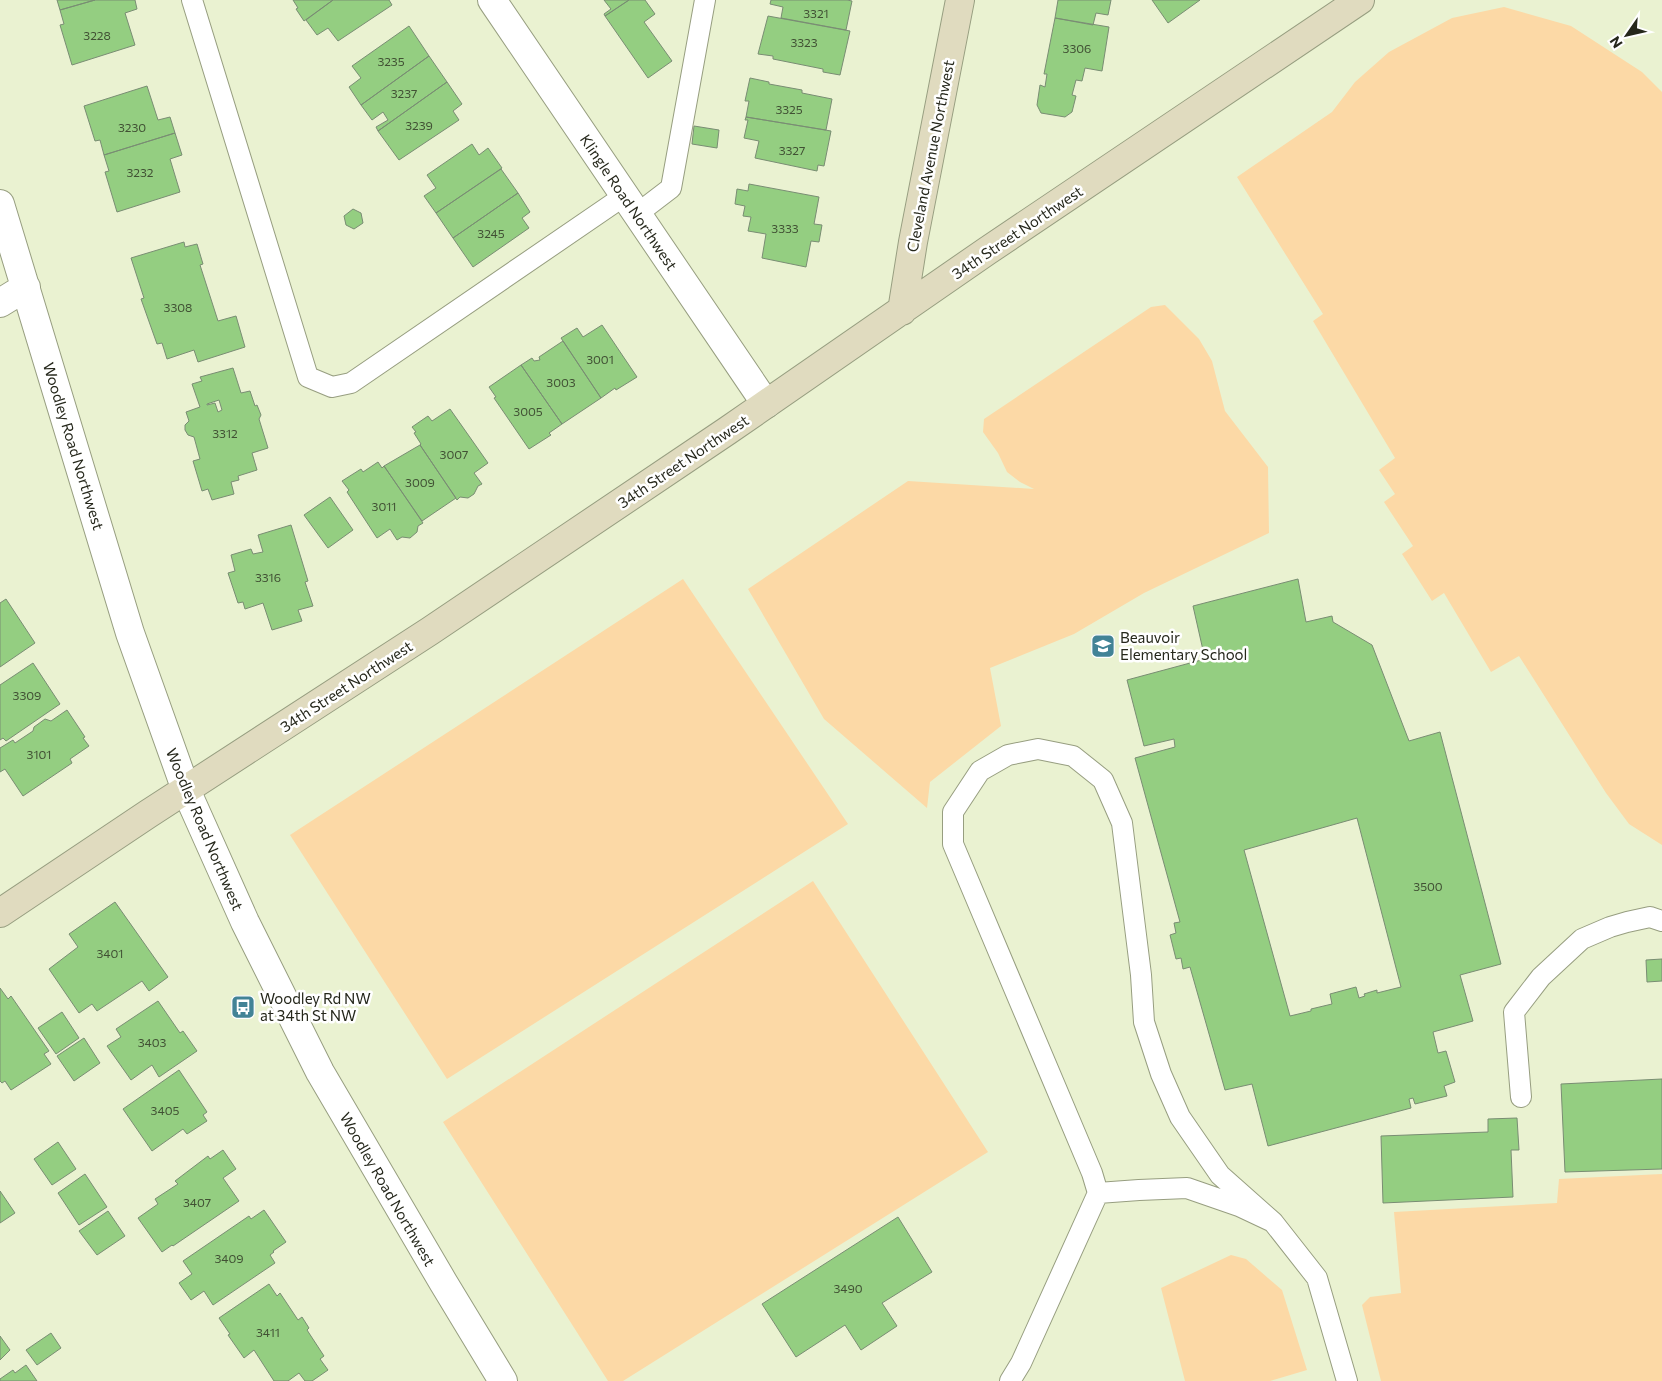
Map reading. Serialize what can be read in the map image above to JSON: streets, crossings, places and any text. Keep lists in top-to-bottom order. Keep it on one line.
{"streets":{"main road":["Cleveland Avenue Northwest","34th Street Northwest"],"street":["Klingle Road Northwest","Woodley Road Northwest"]},"crossings":[["Cleveland Avenue Northwest","34th Street Northwest"],["Klingle Road Northwest","34th Street Northwest"],["34th Street Northwest","Woodley Road Northwest"]],"places":{"school or university":["Beauvoir Elementary School"],"bus stop":["Woodley Rd NW at 34th St NW"]},"house_numbers":["3321","3228","3323","3306","3235","3237","3325","3239","3230","3327","3232","3333","3245","3308","3001","3003","3005","3312","3007","3009","3011","3316","3309","3101","3500","3401","3403","3405","3407","3409","3490","3411"],"north":"bottom left"}
